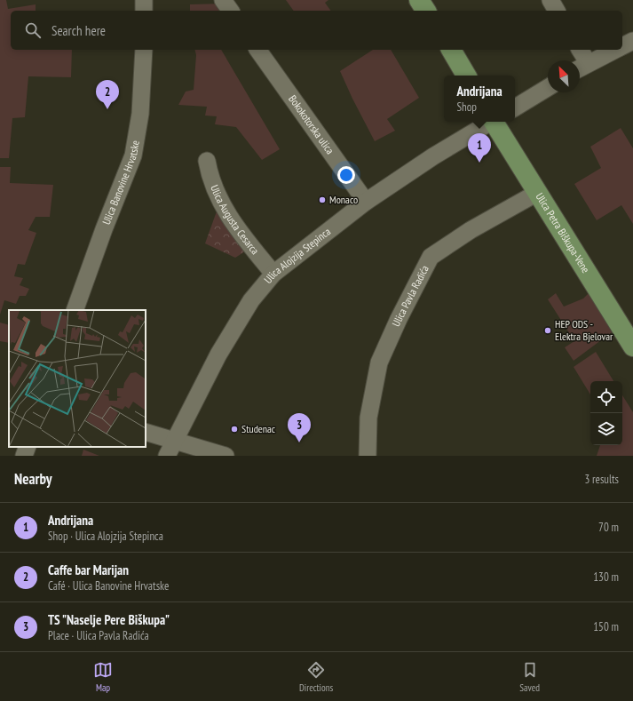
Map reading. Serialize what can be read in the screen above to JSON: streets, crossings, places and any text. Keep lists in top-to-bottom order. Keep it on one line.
{"streets":{"main road":["Ulica Petra Biškupa-Vene"],"street":["Bokokotorska ulica","Ulica Banovine Hrvatske","Ulica Augusta Cesarca","Ulica Alojzija Stepinca","Ulica Pavla Radića"]},"crossings":[["Bokokotorska ulica","Ulica Alojzija Stepinca"],["Ulica Augusta Cesarca","Ulica Alojzija Stepinca"],["Ulica Petra Biškupa-Vene","Ulica Pavla Radića"]],"places":["Monaco","HEP ODS - Elektra Bjelovar","Studenac"],"north":"top left","page":{"search":"Search here","popup":["Andrijana","Shop"],"pins":["2","1","3"],"heading":["Nearby","3 results"],"list":[{"mark":"1","name":"Andrijana","note":"Shop · Ulica Alojzija Stepinca","value":"70 m"},{"mark":"2","name":"Caffe bar Marijan","note":"Café · Ulica Banovine Hrvatske","value":"130 m"},{"mark":"3","name":"TS \"Naselje Pere Biškupa\"","note":"Place · Ulica Pavla Radića","value":"150 m"}],"nav":["Map","Directions","Saved"]}}
